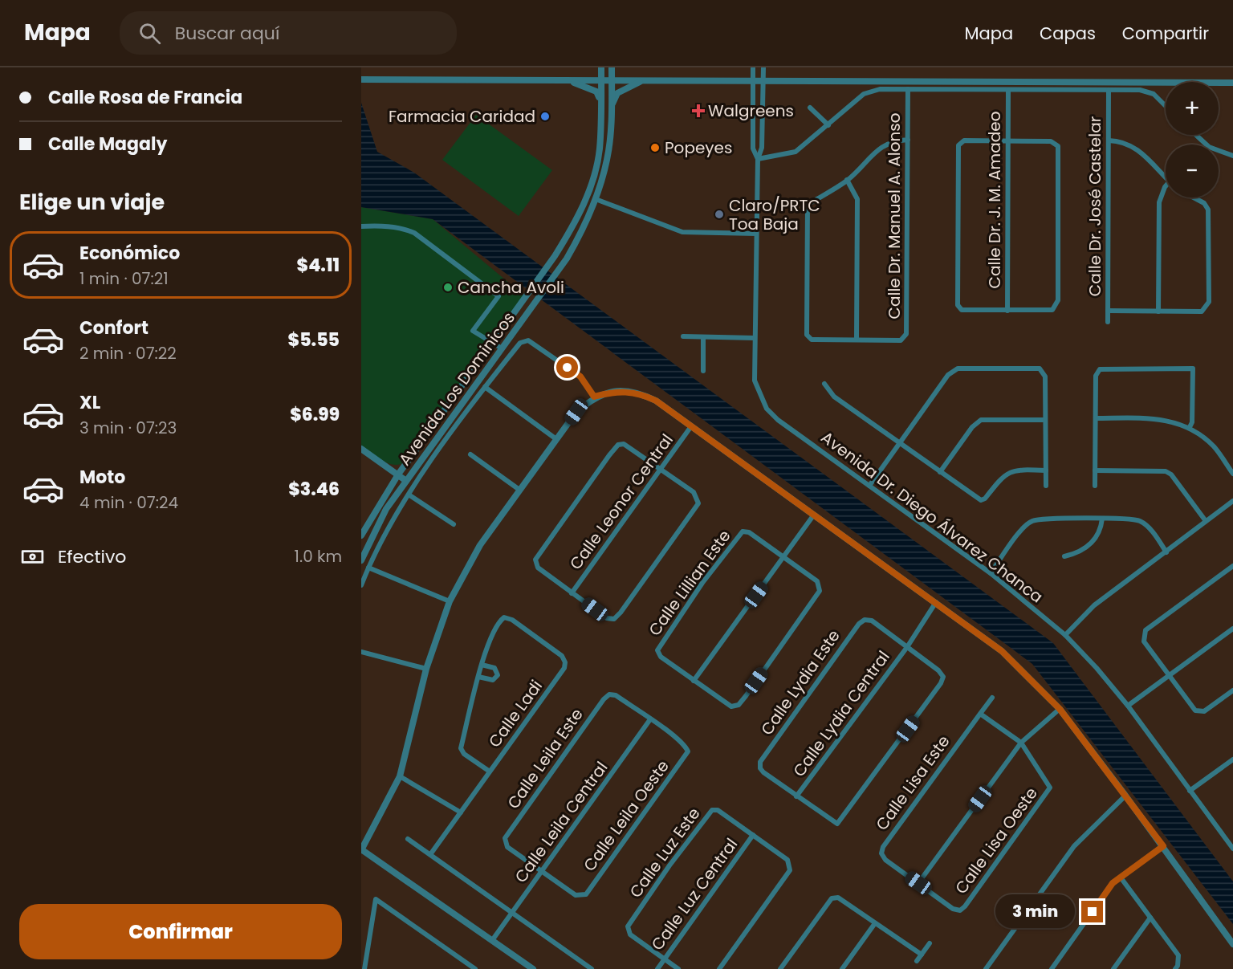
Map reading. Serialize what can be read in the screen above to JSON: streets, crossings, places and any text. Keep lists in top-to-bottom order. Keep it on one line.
{"streets":{"street":["Calle Dr. J. M. Amadeo","Calle Dr. José Castelar","Calle Dr. Manuel A. Alonso","Avenida Los Dominicos","Calle Leonor Central","Avenida Dr. Diego Álvarez Chanca","Calle Lillian Este","Calle Lydia Este","Calle Ladi","Calle Lydia Central","Calle Leila Este","Calle Lisa Este","Calle Leila Oeste","Calle Leila Central","Calle Lisa Oeste","Calle Luz Este","Calle Luz Central"]},"crossings":[["Calle Lydia Este","Calle Lydia Central"],["Calle Leila Este","Calle Leila Oeste"],["Calle Leila Este","Calle Leila Central"],["Calle Lisa Este","Calle Lisa Oeste"],["Calle Leila Oeste","Calle Leila Central"],["Calle Luz Este","Calle Luz Central"]],"places":{"health":["Walgreens"],"other":["Farmacia Caridad","Popeyes","Claro/PRTC Toa Baja","Cancha Avoli"]},"page":{"header":"Mapa","search":"Buscar aquí","nav":["Mapa","Capas","Compartir"],"banner":["Calle Rosa de Francia","Calle Magaly"],"map_buttons":["+","−"],"heading":"Elige un viaje","list":[{"name":"Económico","note":"1 min · 07:21","value":"$4.11"},{"name":"Confort","note":"2 min · 07:22","value":"$5.55"},{"name":"XL","note":"3 min · 07:23","value":"$6.99"},{"name":"Moto","note":"4 min · 07:24","value":"$3.46"}],"pay":["Efectivo","1.0 km"],"buttons":"Confirmar","bubble":"3 min"}}
